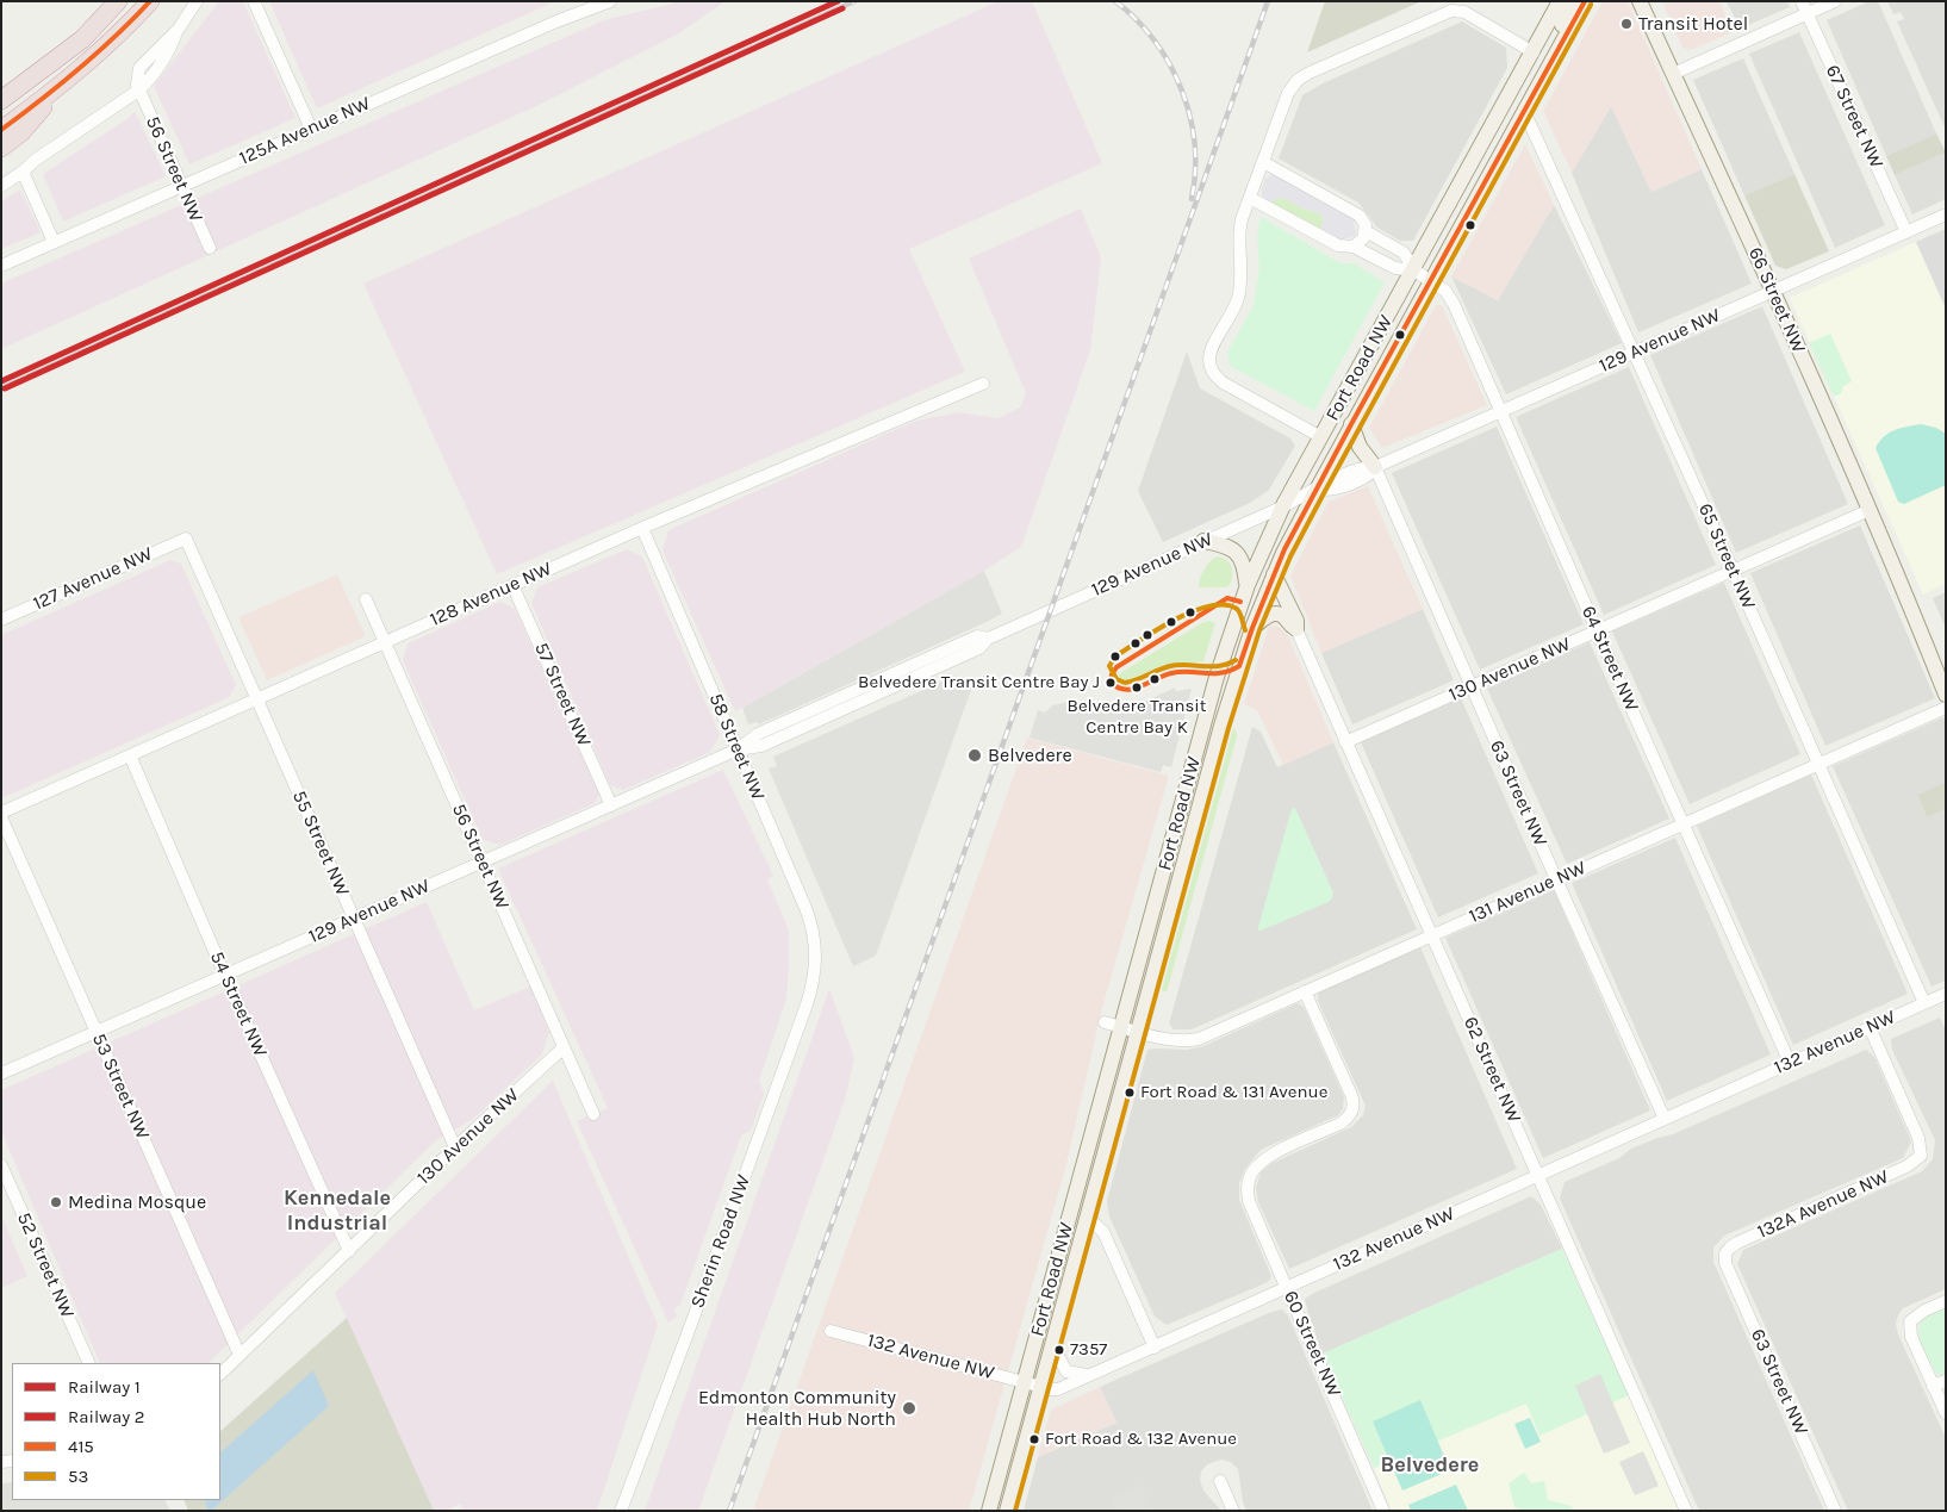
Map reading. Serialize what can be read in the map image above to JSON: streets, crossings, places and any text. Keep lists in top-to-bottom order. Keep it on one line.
{"streets":{"main road":["66 Street NW","Fort Road NW"],"street":["67 Street NW","125A Avenue NW","56 Street NW","129 Avenue NW","65 Street NW","127 Avenue NW","128 Avenue NW","64 Street NW","130 Avenue NW","57 Street NW","58 Street NW","63 Street NW","55 Street NW","131 Avenue NW","54 Street NW","132 Avenue NW","62 Street NW","53 Street NW","132A Avenue NW","Sherin Road NW","52 Street NW","60 Street NW"]},"crossings":[["67 Street NW","129 Avenue NW"],["125A Avenue NW","56 Street NW"],["56 Street NW","129 Avenue NW"],["56 Street NW","128 Avenue NW"],["56 Street NW","130 Avenue NW"],["66 Street NW","129 Avenue NW"],["66 Street NW","130 Avenue NW"],["129 Avenue NW","Fort Road NW"],["129 Avenue NW","65 Street NW"],["129 Avenue NW","64 Street NW"],["129 Avenue NW","57 Street NW"],["129 Avenue NW","58 Street NW"],["129 Avenue NW","63 Street NW"],["129 Avenue NW","55 Street NW"],["129 Avenue NW","54 Street NW"],["129 Avenue NW","53 Street NW"],["Fort Road NW","65 Street NW"],["Fort Road NW","64 Street NW"],["Fort Road NW","131 Avenue NW"],["Fort Road NW","132 Avenue NW"],["65 Street NW","130 Avenue NW"],["65 Street NW","131 Avenue NW"],["65 Street NW","132 Avenue NW"],["127 Avenue NW","55 Street NW"],["128 Avenue NW","57 Street NW"],["128 Avenue NW","58 Street NW"],["128 Avenue NW","55 Street NW"],["128 Avenue NW","54 Street NW"],["128 Avenue NW","53 Street NW"],["64 Street NW","130 Avenue NW"],["64 Street NW","131 Avenue NW"],["64 Street NW","132 Avenue NW"],["130 Avenue NW","63 Street NW"],["130 Avenue NW","55 Street NW"],["130 Avenue NW","54 Street NW"],["130 Avenue NW","62 Street NW"],["130 Avenue NW","53 Street NW"],["58 Street NW","Sherin Road NW"],["63 Street NW","131 Avenue NW"],["63 Street NW","132 Avenue NW"],["63 Street NW","132A Avenue NW"],["131 Avenue NW","62 Street NW"],["131 Avenue NW","60 Street NW"],["132 Avenue NW","62 Street NW"],["132 Avenue NW","132A Avenue NW"],["132 Avenue NW","60 Street NW"]],"districts":["Kennedale Industrial","Belvedere"],"places":["Transit Hotel","Belvedere Transit Centre Bay J","Belvedere Transit Centre Bay K","Belvedere","Fort Road & 131 Avenue","Medina Mosque","7357","Edmonton Community Health Hub North","Fort Road & 132 Avenue"],"lines":["rail line 1","transit line 415","transit line 53","rail line 2"],"legend":["Railway 1","Railway 2","415","53"]}
